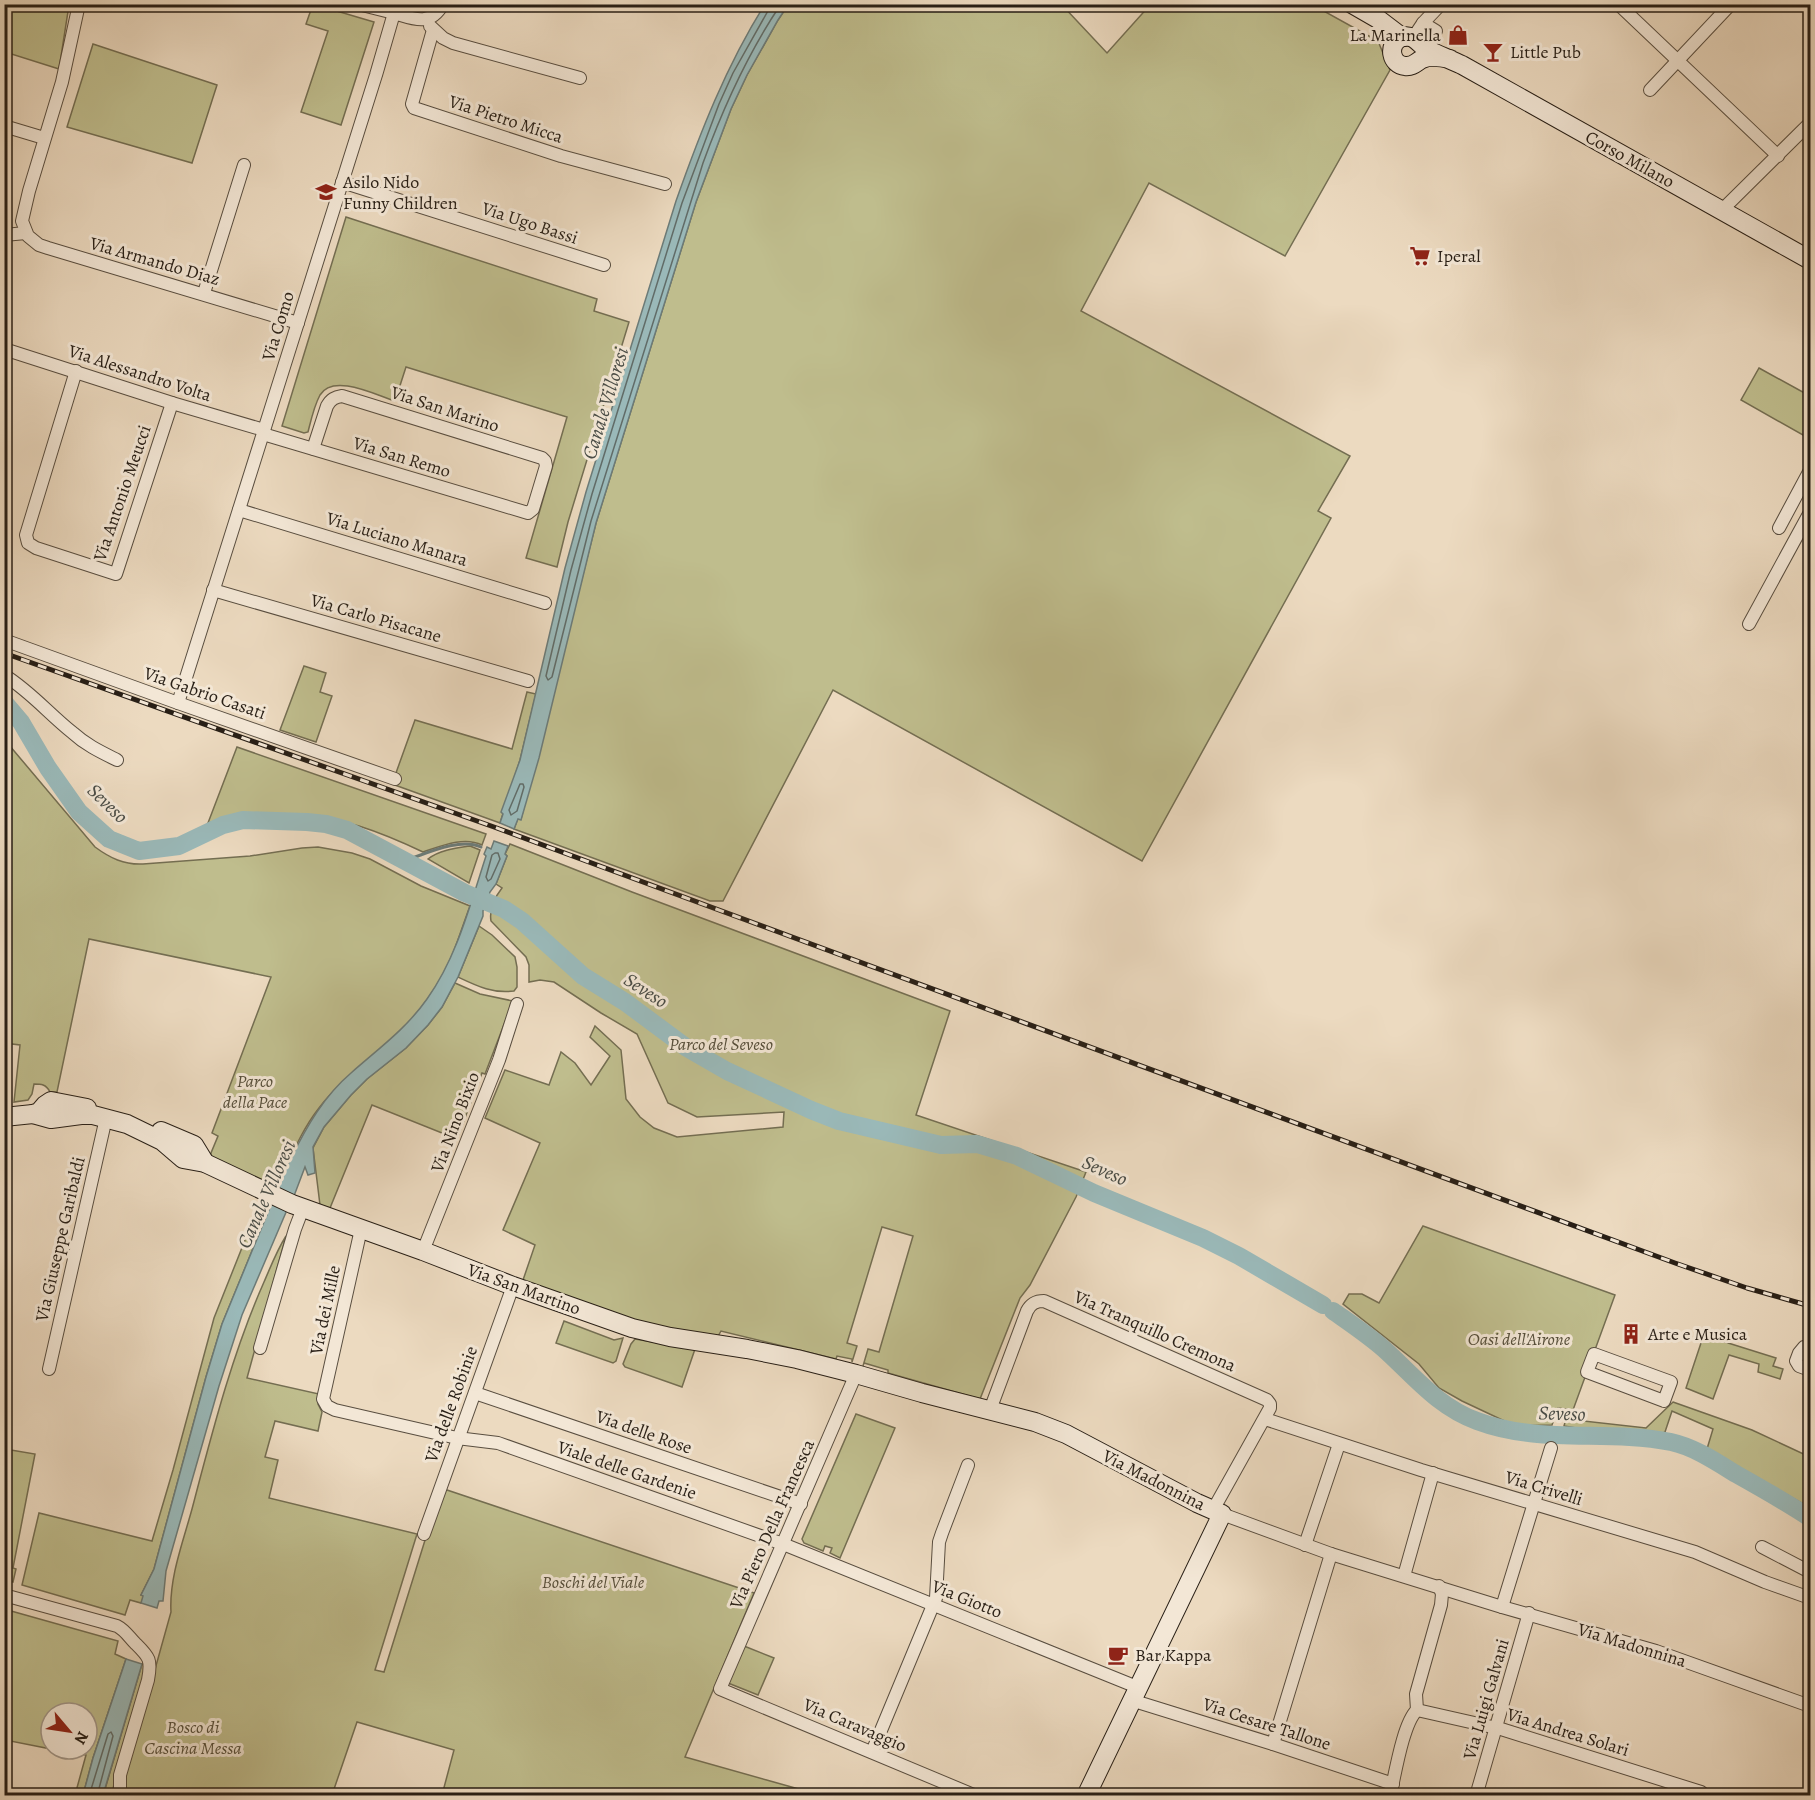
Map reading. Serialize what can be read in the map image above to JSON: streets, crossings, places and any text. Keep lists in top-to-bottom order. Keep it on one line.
{"streets":{"street":["Via Pietro Micca","Corso Milano","Via Ugo Bassi","Via Armando Diaz","Via Como","Via Alessandro Volta","Via San Marino","Via San Remo","Via Antonio Meucci","Via Luciano Manara","Via Carlo Pisacane","Via Gabrio Casati","Via Nino Bixio","Via Giuseppe Garibaldi","Via San Martino","Via dei Mille","Via Tranquillo Cremona","Via delle Robinie","Via delle Rose","Viale delle Gardenie","Via Madonnina","Via Crivelli","Via Piero Della Francesca","Via Giotto","Via Luigi Galvani","Via Cesare Tallone","Via Caravaggio","Via Andrea Solari"]},"crossings":[["Via Ugo Bassi","Via Como"],["Via Armando Diaz","Via Como"],["Via Como","Via Alessandro Volta"],["Via Como","Via San Remo"],["Via Como","Via Luciano Manara"],["Via Como","Via Carlo Pisacane"],["Via Como","Via Gabrio Casati"],["Via Alessandro Volta","Via San Remo"],["Via Alessandro Volta","Via Antonio Meucci"],["Via San Marino","Via San Remo"],["Via Nino Bixio","Via San Martino"],["Via Giuseppe Garibaldi","Via San Martino"],["Via San Martino","Via dei Mille"],["Via San Martino","Via delle Robinie"],["Via San Martino","Via Madonnina"],["Via San Martino","Via Piero Della Francesca"],["Via dei Mille","Viale delle Gardenie"],["Via Tranquillo Cremona","Via Madonnina"],["Via Tranquillo Cremona","Via Crivelli"],["Via delle Robinie","Via delle Rose"],["Via delle Robinie","Viale delle Gardenie"],["Via delle Rose","Via Piero Della Francesca"],["Viale delle Gardenie","Via Piero Della Francesca"],["Viale delle Gardenie","Via Giotto"],["Via Madonnina","Via Piero Della Francesca"],["Via Madonnina","Via Luigi Galvani"],["Via Piero Della Francesca","Via Giotto"],["Via Piero Della Francesca","Via Caravaggio"],["Via Giotto","Via Cesare Tallone"],["Via Luigi Galvani","Via Andrea Solari"]],"water":["Canale Villoresi","Seveso"],"parks":["Parco del Seveso","Parco della Pace","Oasi dell'Airone","Boschi del Viale","Bosco di Cascina Messa"],"places":{"shop":["La Marinella"],"bar":["Little Pub"],"school or university":["Asilo Nido Funny Children"],"supermarket":["Iperal"],"building":["Arte e Musica"],"cafe":["Bar Kappa"]},"north":"bottom right"}
